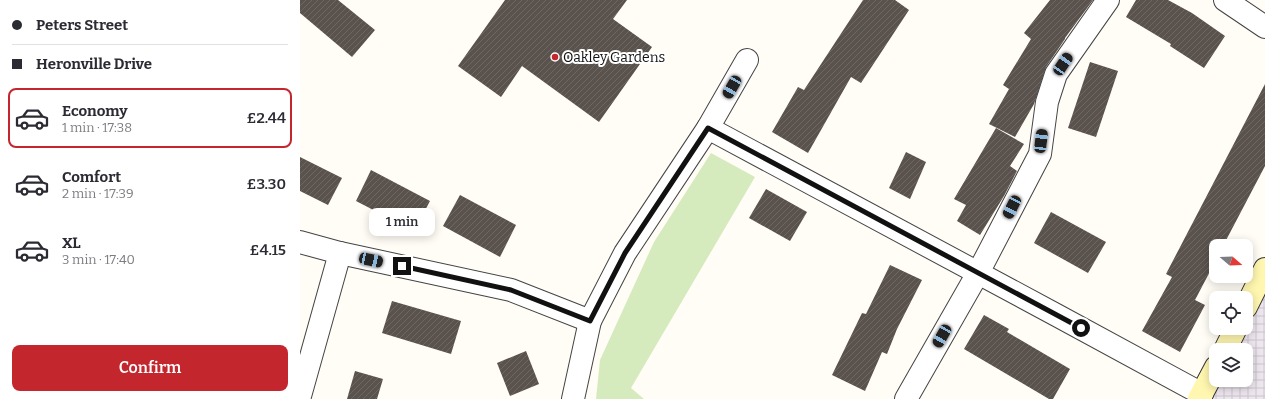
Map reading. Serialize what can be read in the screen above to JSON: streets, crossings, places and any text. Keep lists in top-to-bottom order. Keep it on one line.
{"places":["Oakley Gardens"],"north":"right","page":{"banner":["Peters Street","Heronville Drive"],"list":[{"name":"Economy","note":"1 min · 17:38","value":"£2.44"},{"name":"Comfort","note":"2 min · 17:39","value":"£3.30"},{"name":"XL","note":"3 min · 17:40","value":"£4.15"}],"bubble":"1 min","buttons":"Confirm"}}
